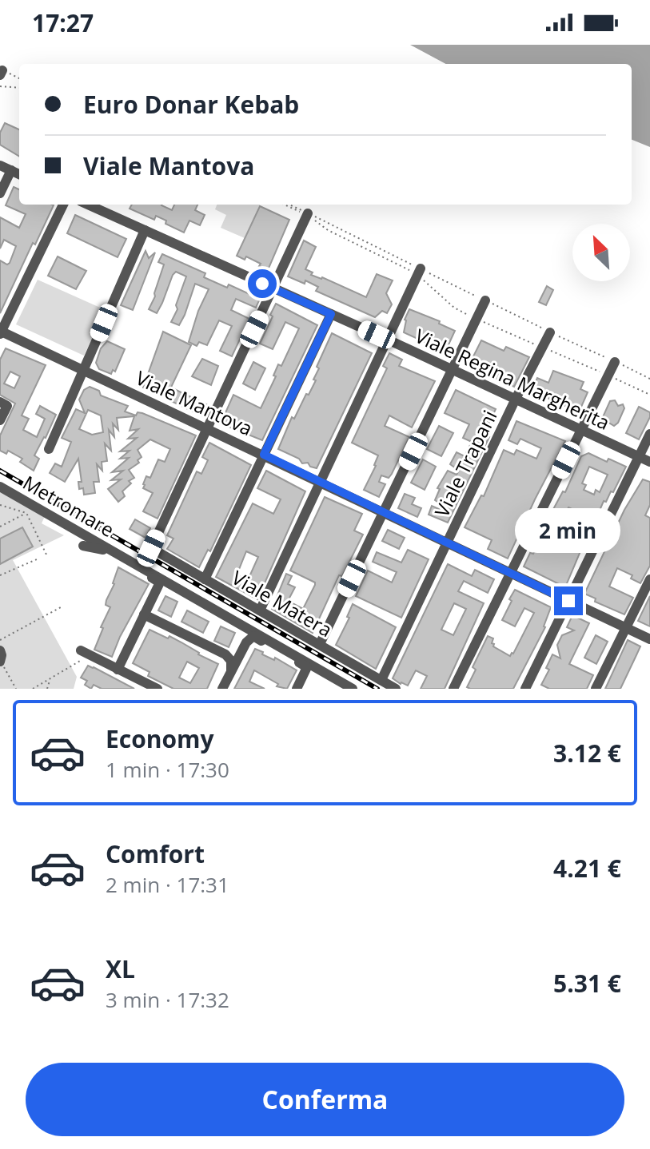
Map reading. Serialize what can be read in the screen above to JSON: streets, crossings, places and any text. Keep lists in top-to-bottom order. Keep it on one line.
{"streets":{"street":["Viale Regina Margherita","Viale Mantova","Viale Trapani","Metromare","Viale Matera"]},"crossings":[["Viale Regina Margherita","Viale Trapani"],["Viale Mantova","Viale Trapani"],["Viale Mantova","Viale Matera"],["Viale Trapani","Viale Matera"]],"north":"top left","page":{"status":"17:27","banner":["Euro Donar Kebab","Viale Mantova"],"bubble":"2 min","list":[{"name":"Economy","note":"1 min · 17:30","value":"3.12 €"},{"name":"Comfort","note":"2 min · 17:31","value":"4.21 €"},{"name":"XL","note":"3 min · 17:32","value":"5.31 €"}],"buttons":"Conferma"}}
